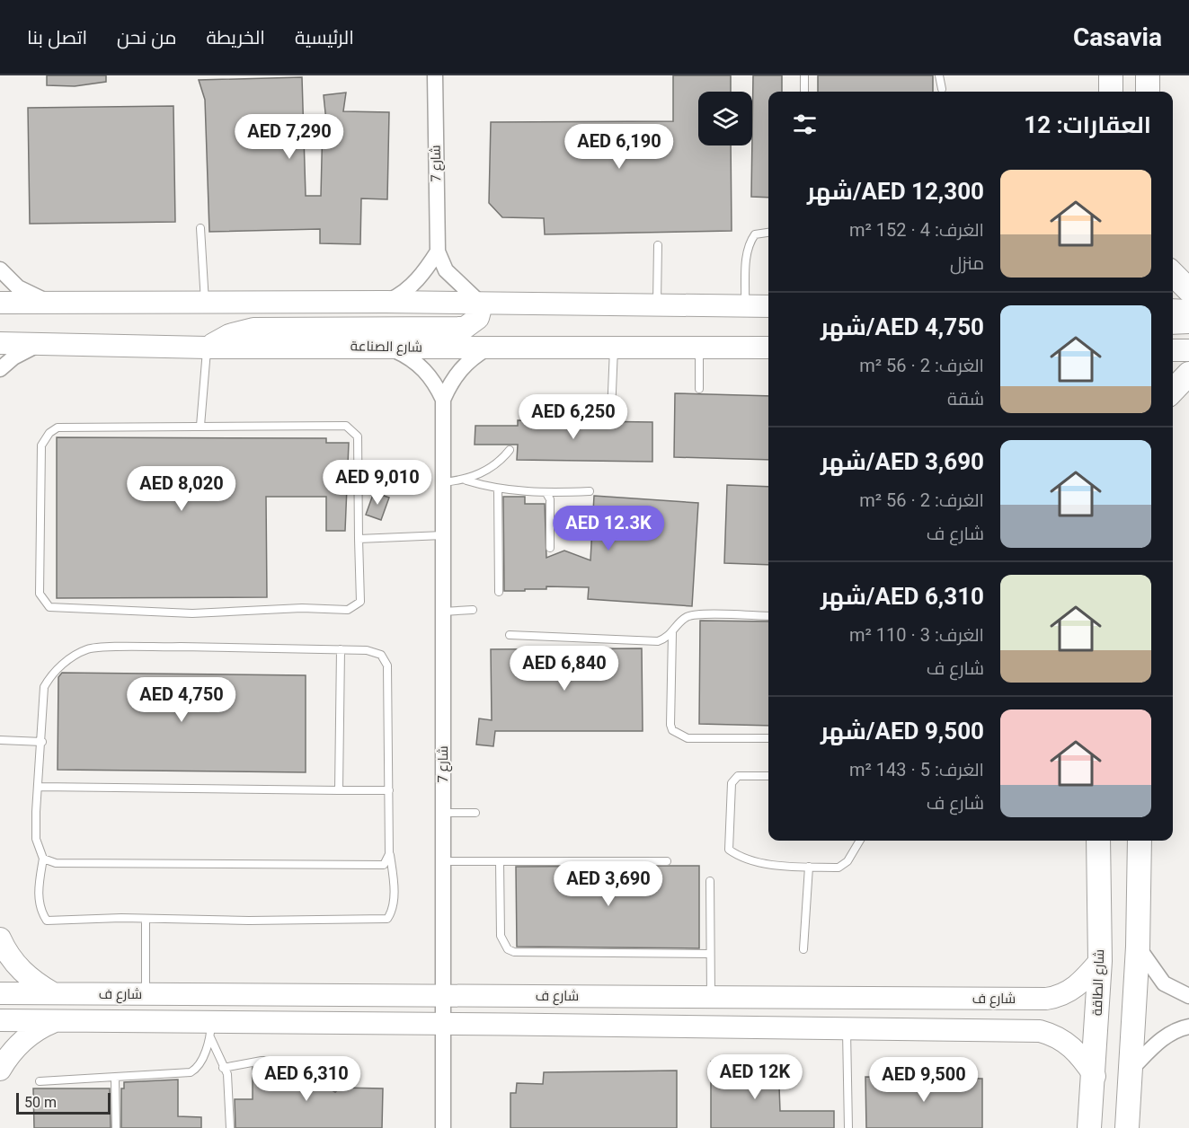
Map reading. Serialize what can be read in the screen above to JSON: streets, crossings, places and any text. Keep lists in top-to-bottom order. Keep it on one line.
{"streets":{"main road":["شارع الطاقة"],"street":["شارع 7","شارع الصناعة","شارع ف"]},"crossings":[["شارع 7","شارع الصناعة"],["شارع 7","شارع ف"],["شارع الطاقة","شارع ف"]],"scale_bar":"50 m","page":{"header":"Casavia","nav":["الرئيسية","الخريطة","من نحن","اتصل بنا"],"heading":"العقارات: 12","price":["AED 7,290","AED 6,190","AED 6,250","AED 9,010","AED 8,020","AED 12.3K","AED 6,840","AED 4,750","AED 3,690","AED 12K","AED 6,310","AED 9,500"],"list":[{"name":"AED 12,300/شهر","note":"الغرف: 4 · 152 m² · منزل"},{"name":"AED 4,750/شهر","note":"الغرف: 2 · 56 m² · شقة"},{"name":"AED 3,690/شهر","note":"الغرف: 2 · 56 m² · شارع ف"},{"name":"AED 6,310/شهر","note":"الغرف: 3 · 110 m² · شارع ف"},{"name":"AED 9,500/شهر","note":"الغرف: 5 · 143 m² · شارع ف"}],"scale":"50 m"}}
